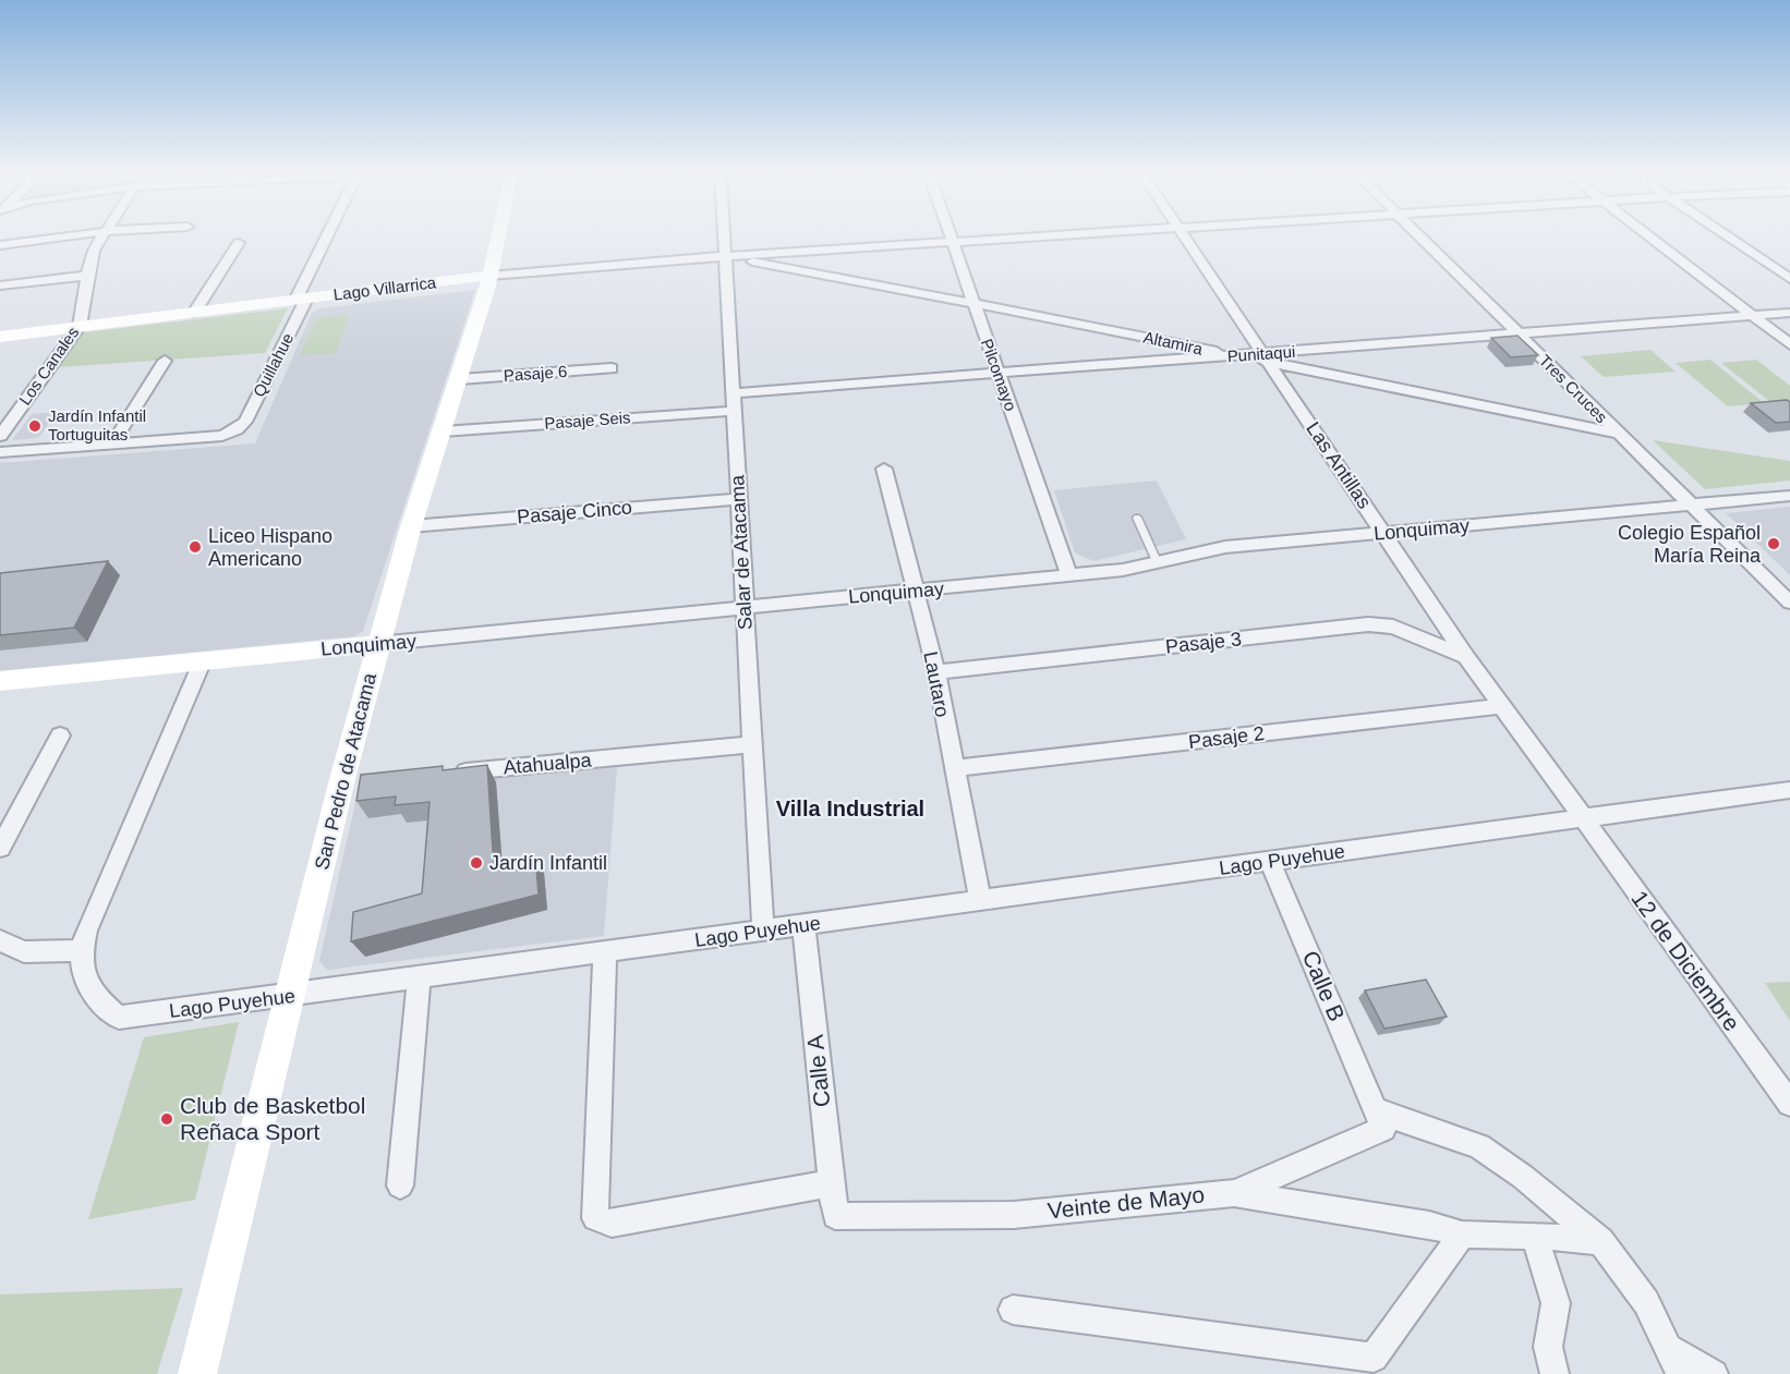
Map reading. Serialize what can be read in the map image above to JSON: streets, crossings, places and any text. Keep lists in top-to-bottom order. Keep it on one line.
{"streets":{"street":["Lago Villarrica","Altamira","Punitaqui","Quillahue","Los Canales","Pasaje 6","Pilcomayo","Tres Cruces","Pasaje Seis","Las Antillas","Pasaje Cinco","Lonquimay","Salar de Atacama","Pasaje 3","Lautaro","Pasaje 2","Atahualpa","San Pedro de Atacama","Lago Puyehue","12 de Diciembre","Calle B","Calle A","Veinte de Mayo"]},"crossings":[["Lago Villarrica","Altamira"],["Lago Villarrica","Quillahue"],["Lago Villarrica","Los Canales"],["Lago Villarrica","Pilcomayo"],["Lago Villarrica","Salar de Atacama"],["Lago Villarrica","San Pedro de Atacama"],["Altamira","Punitaqui"],["Altamira","Pilcomayo"],["Altamira","Salar de Atacama"],["Punitaqui","Pilcomayo"],["Punitaqui","Tres Cruces"],["Punitaqui","Las Antillas"],["Punitaqui","Salar de Atacama"],["Pasaje 6","San Pedro de Atacama"],["Pilcomayo","Lonquimay"],["Tres Cruces","Lonquimay"],["Pasaje Seis","Salar de Atacama"],["Pasaje Seis","San Pedro de Atacama"],["Las Antillas","Lonquimay"],["Las Antillas","Pasaje 3"],["Las Antillas","Pasaje 2"],["Las Antillas","Lago Puyehue"],["Las Antillas","12 de Diciembre"],["Pasaje Cinco","Salar de Atacama"],["Pasaje Cinco","San Pedro de Atacama"],["Lonquimay","Salar de Atacama"],["Lonquimay","Lautaro"],["Lonquimay","San Pedro de Atacama"],["Lonquimay","Lago Puyehue"],["Salar de Atacama","Atahualpa"],["Salar de Atacama","Lago Puyehue"],["Pasaje 3","Lautaro"],["Lautaro","Pasaje 2"],["Lautaro","Lago Puyehue"],["San Pedro de Atacama","Lago Puyehue"],["Lago Puyehue","12 de Diciembre"],["Lago Puyehue","Calle B"],["Lago Puyehue","Calle A"],["Calle B","Veinte de Mayo"],["Calle A","Veinte de Mayo"]],"districts":["Villa Industrial"],"places":["Jardín Infantil Tortuguitas","Colegio Español María Reina","Liceo Hispano Americano","Jardín Infantil","Club de Basketbol Reñaca Sport"]}
